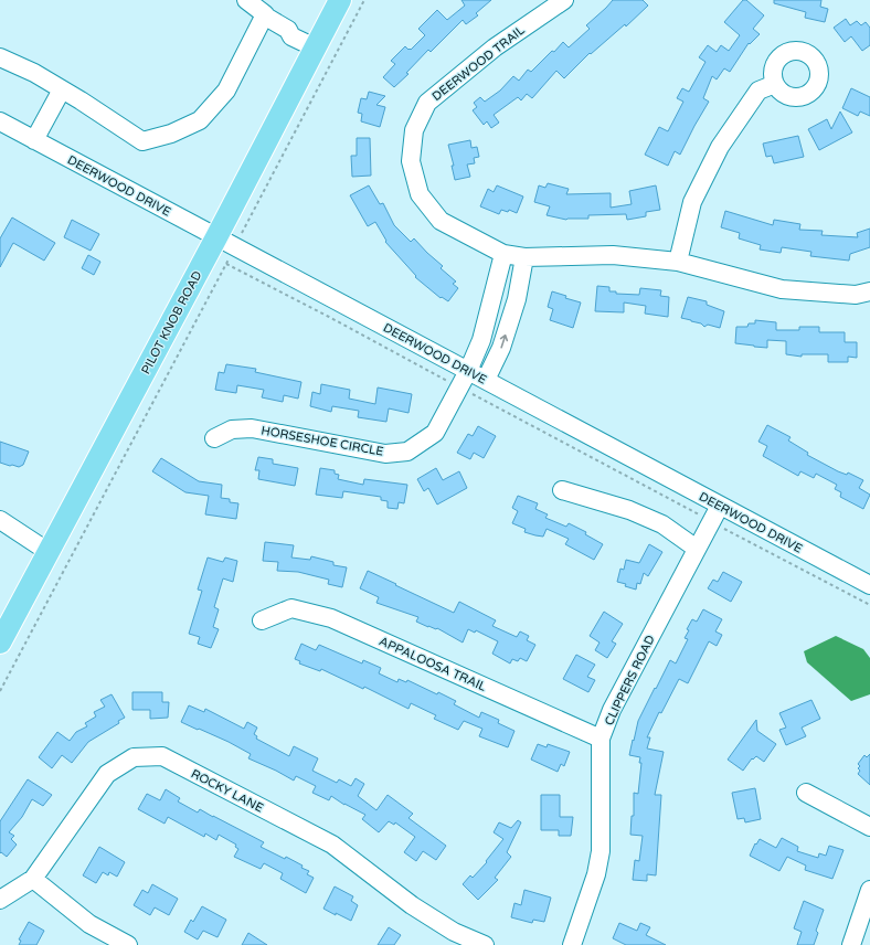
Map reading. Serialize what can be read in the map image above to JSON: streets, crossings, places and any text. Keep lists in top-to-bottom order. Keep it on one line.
{"streets":{"main road":["PILOT KNOB ROAD"],"street":["DEERWOOD TRAIL","DEERWOOD DRIVE","HORSESHOE CIRCLE","APPALOOSA TRAIL","CLIPPERS ROAD","ROCKY LANE"]},"crossings":[["DEERWOOD DRIVE","PILOT KNOB ROAD"],["DEERWOOD DRIVE","HORSESHOE CIRCLE"],["DEERWOOD DRIVE","CLIPPERS ROAD"],["APPALOOSA TRAIL","CLIPPERS ROAD"]]}
